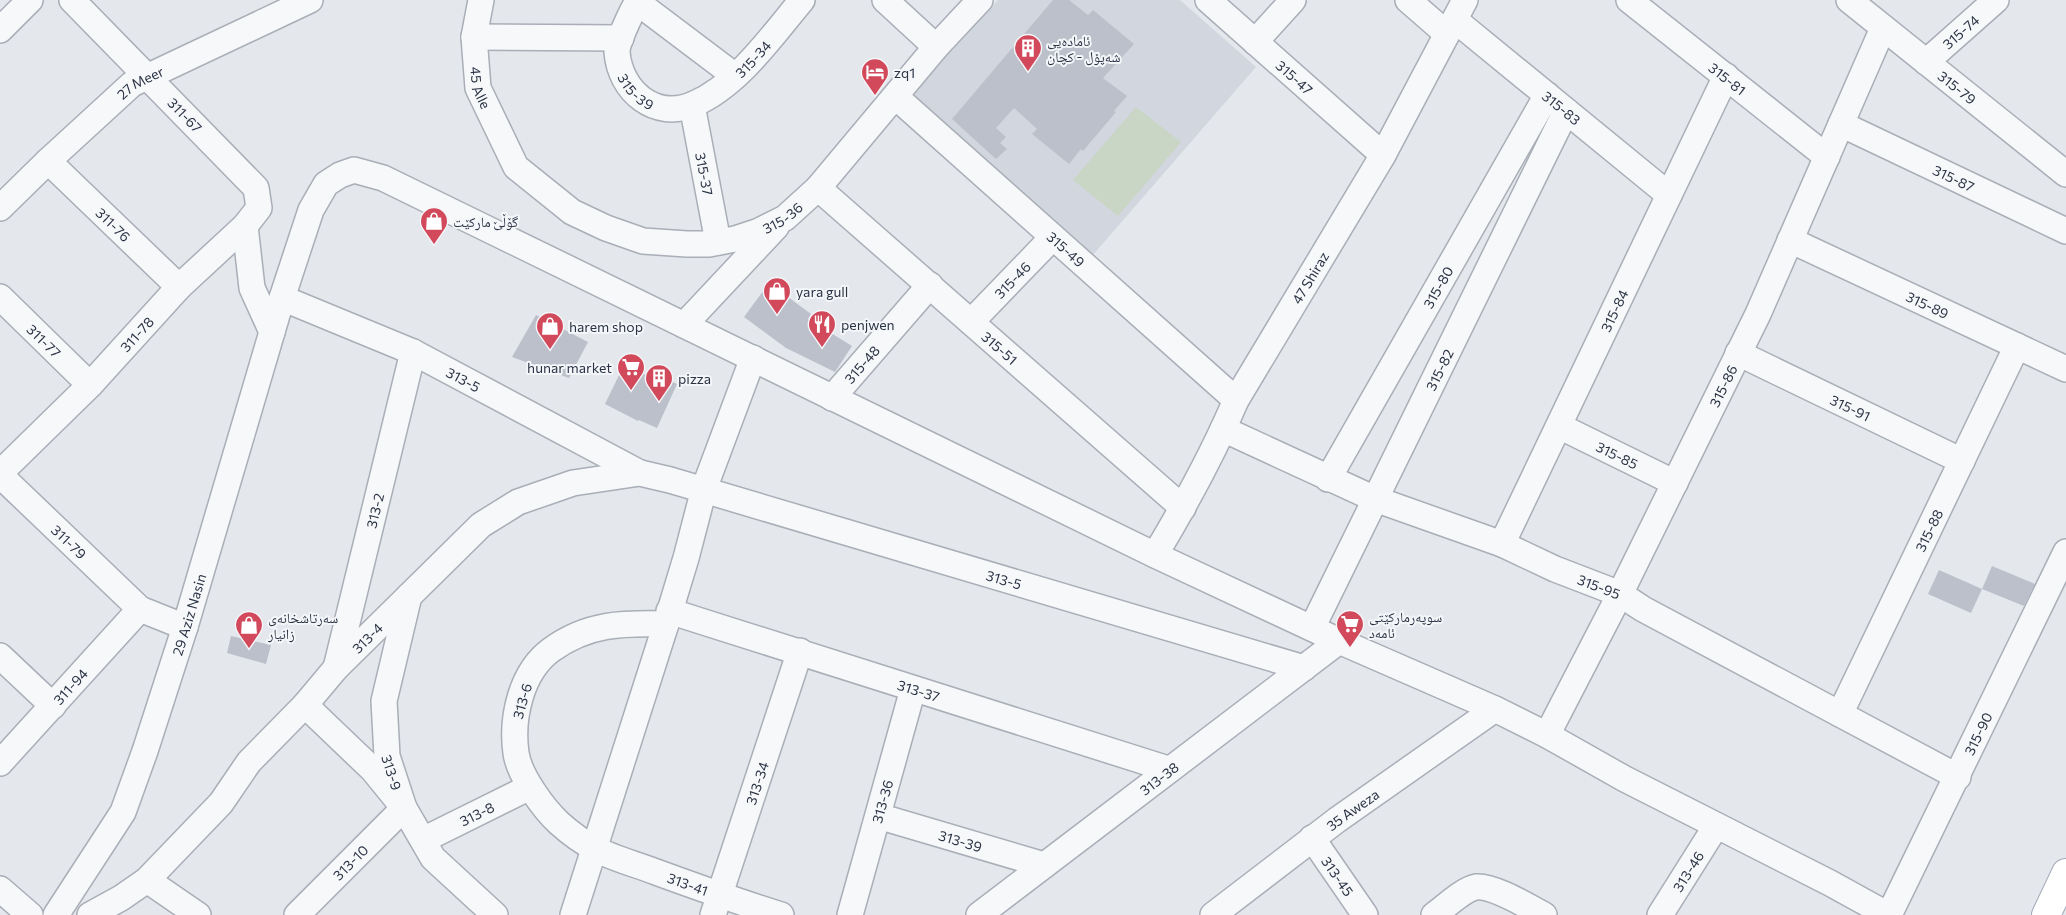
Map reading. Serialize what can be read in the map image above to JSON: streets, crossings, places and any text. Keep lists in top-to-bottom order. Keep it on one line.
{"streets":{"street":["315-74","315-34","315-47","315-81","27 Meer","45 Alle","315-79","315-39","315-83","311-67","315-37","315-87","315-36","311-76","315-49","47 Shiraz","315-46","315-80","315-89","315-84","311-78","311-77","315-51","315-48","315-82","313-5","315-86","315-91","315-85","313-2","315-88","311-79","315-95","29 Aziz Nasin","313-4","311-94","313-37","313-6","315-90","313-9","313-38","313-34","313-36","35 Aweza","313-8","313-39","313-10","313-46","313-45","313-41"]},"crossings":[["315-74","315-79"],["315-34","315-39"],["315-34","315-37"],["315-47","47 Shiraz"],["315-81","315-84"],["315-81","315-86"],["27 Meer","311-67"],["27 Meer","311-76"],["45 Alle","315-36"],["315-79","315-86"],["315-39","315-37"],["315-83","47 Shiraz"],["315-83","315-80"],["315-83","315-84"],["315-83","315-82"],["311-67","311-78"],["315-37","315-36"],["315-87","315-86"],["315-36","315-49"],["315-36","315-51"],["311-76","311-78"],["315-49","47 Shiraz"],["315-49","315-46"],["47 Shiraz","315-51"],["47 Shiraz","315-95"],["47 Shiraz","29 Aziz Nasin"],["315-46","315-51"],["315-80","315-95"],["315-89","315-86"],["315-89","315-88"],["315-84","315-85"],["315-84","315-95"],["311-78","311-77"],["311-78","311-79"],["315-51","315-48"],["315-48","29 Aziz Nasin"],["315-82","315-95"],["315-82","29 Aziz Nasin"],["313-5","313-2"],["313-5","29 Aziz Nasin"],["313-5","313-4"],["313-5","313-38"],["315-86","315-91"],["315-86","315-85"],["315-86","315-95"],["315-86","29 Aziz Nasin"],["315-91","315-88"],["313-2","313-4"],["315-88","315-95"],["311-79","311-94"],["315-95","315-90"],["29 Aziz Nasin","315-90"],["29 Aziz Nasin","313-38"],["29 Aziz Nasin","35 Aweza"],["29 Aziz Nasin","313-46"],["313-4","313-9"],["313-37","313-6"],["313-37","313-38"],["313-37","313-34"],["313-37","313-36"],["313-6","313-8"],["313-6","313-41"],["313-9","313-8"],["313-9","313-10"],["313-38","313-39"],["313-34","313-41"],["313-36","313-39"],["35 Aweza","313-45"]],"places":{"building":["ئامادەیی شەپۆل - کچان","pizza"],"hotel":["zq1"],"shop":["گۆڵێ مارکێت","yara gull","harem shop","سەرتاشخانەی زانیار"],"restaurant":["penjwen"],"supermarket":["hunar market","سوپەرمارکێتی ئامەد"]}}
